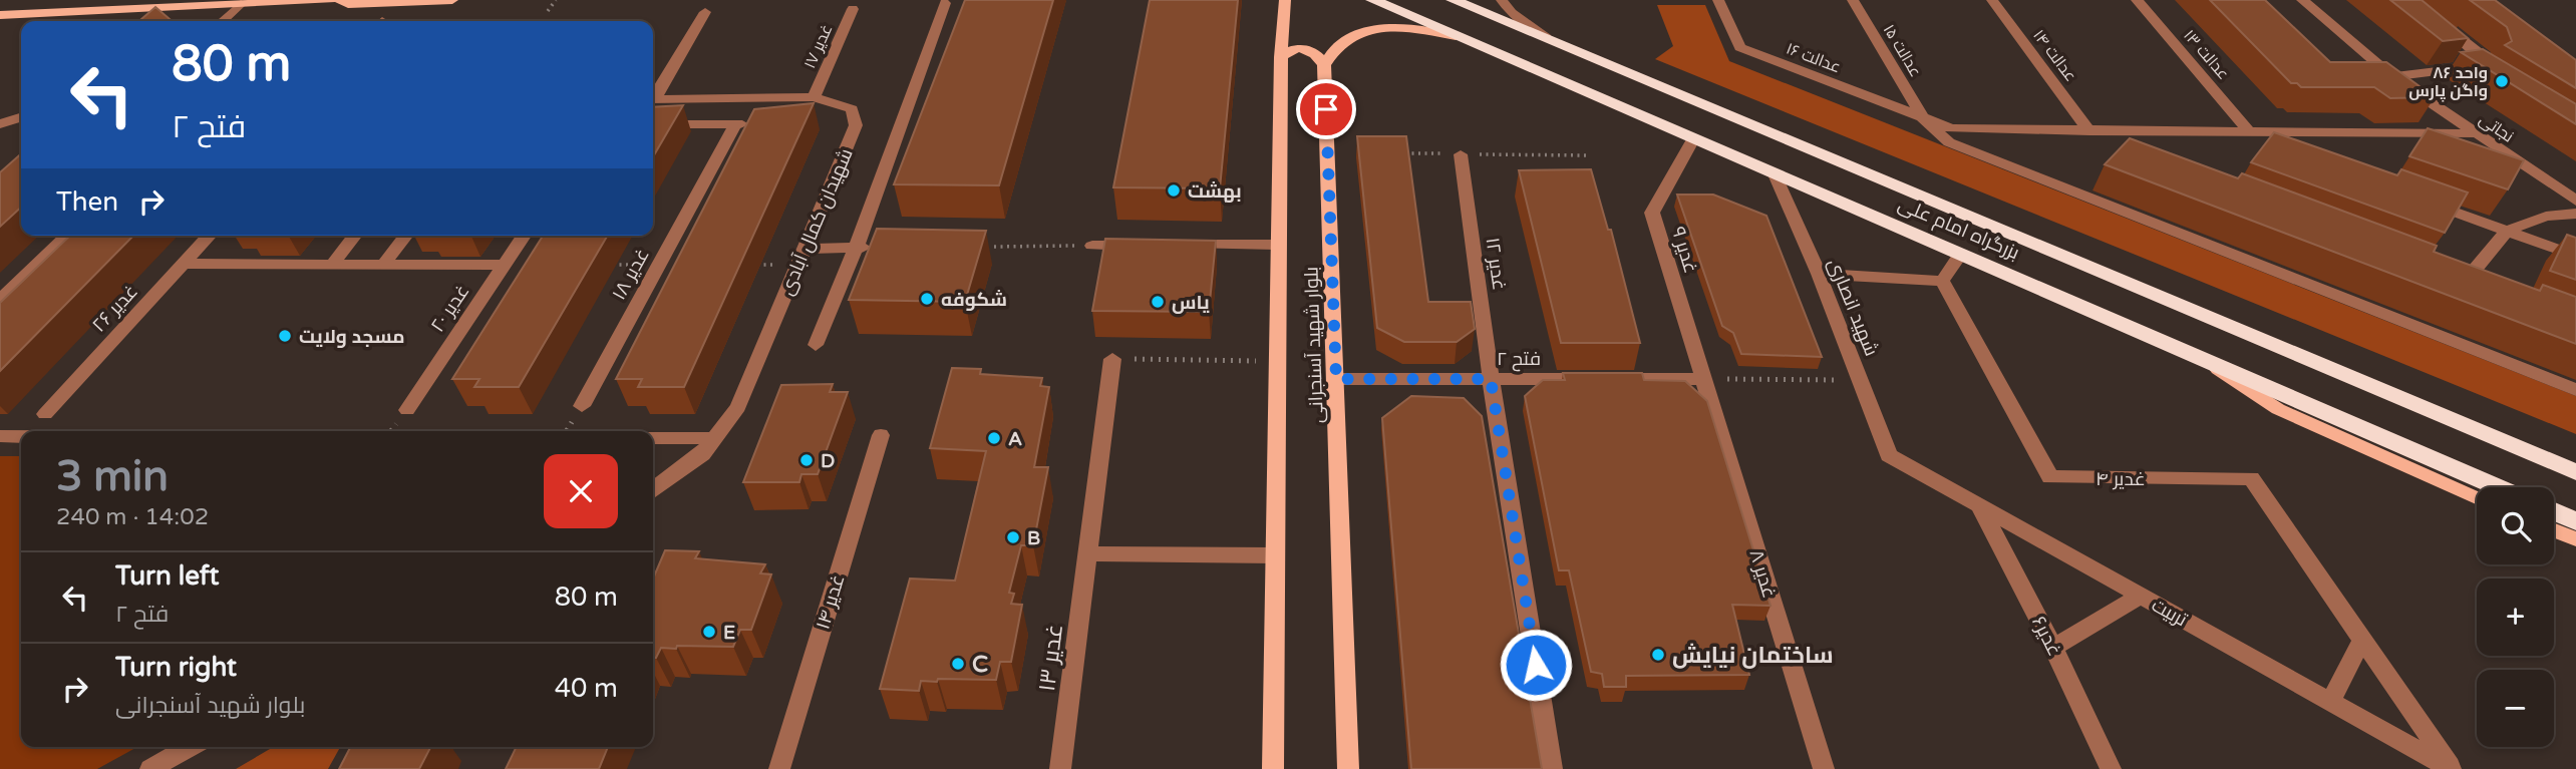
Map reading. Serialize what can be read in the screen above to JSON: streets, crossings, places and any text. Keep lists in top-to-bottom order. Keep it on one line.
{"streets":{"highway":["بزرگراه امام علی"],"main road":["بلوار شهید آسنجرانی"],"street":["غدیر ۱۷","عدالت ۱۵","عدالت ۱۳","عدالت ۱۴","عدالت ۱۶","نجاتی","شهیدان کمال آبادی","غدیر ۹","غدیر ۱۲","غدیر ۱۸","شهید انصاری","غدیر ۲۶","غدیر ۲۰","فتح ۲","غدیر ۴","غدیر ۸","غدیر ۱۴","تربیت","غدیر۶","غدیر ۱۳"]},"crossings":[["غدیر ۱۷","شهیدان کمال آبادی"],["عدالت ۱۵","عدالت ۱۶"],["عدالت ۱۳","عدالت ۱۶"],["عدالت ۱۴","عدالت ۱۶"],["عدالت ۱۶","نجاتی"],["بزرگراه امام علی","غدیر ۹"],["بزرگراه امام علی","شهید انصاری"],["غدیر ۹","فتح ۲"],["غدیر ۹","غدیر ۸"],["غدیر ۱۲","فتح ۲"],["شهید انصاری","تربیت"],["بلوار شهید آسنجرانی","فتح ۲"],["فتح ۲","غدیر ۸"],["غدیر ۴","تربیت"],["تربیت","غدیر۶"]],"places":["۸۶ واحد واگن پارس","بهشت","شکوفه","یاس","مسجد ولایت","A","D","B","E","ساختمان نیایش","C"],"page":{"turn":["80 m","فتح ۲"],"then":"Then","heading":["3 min","240 m · 14:02"],"map_buttons":["+","−"],"list":[{"name":"Turn left","note":"فتح ۲","value":"80 m"},{"name":"Turn right","note":"بلوار شهید آسنجرانی","value":"40 m"}]}}
